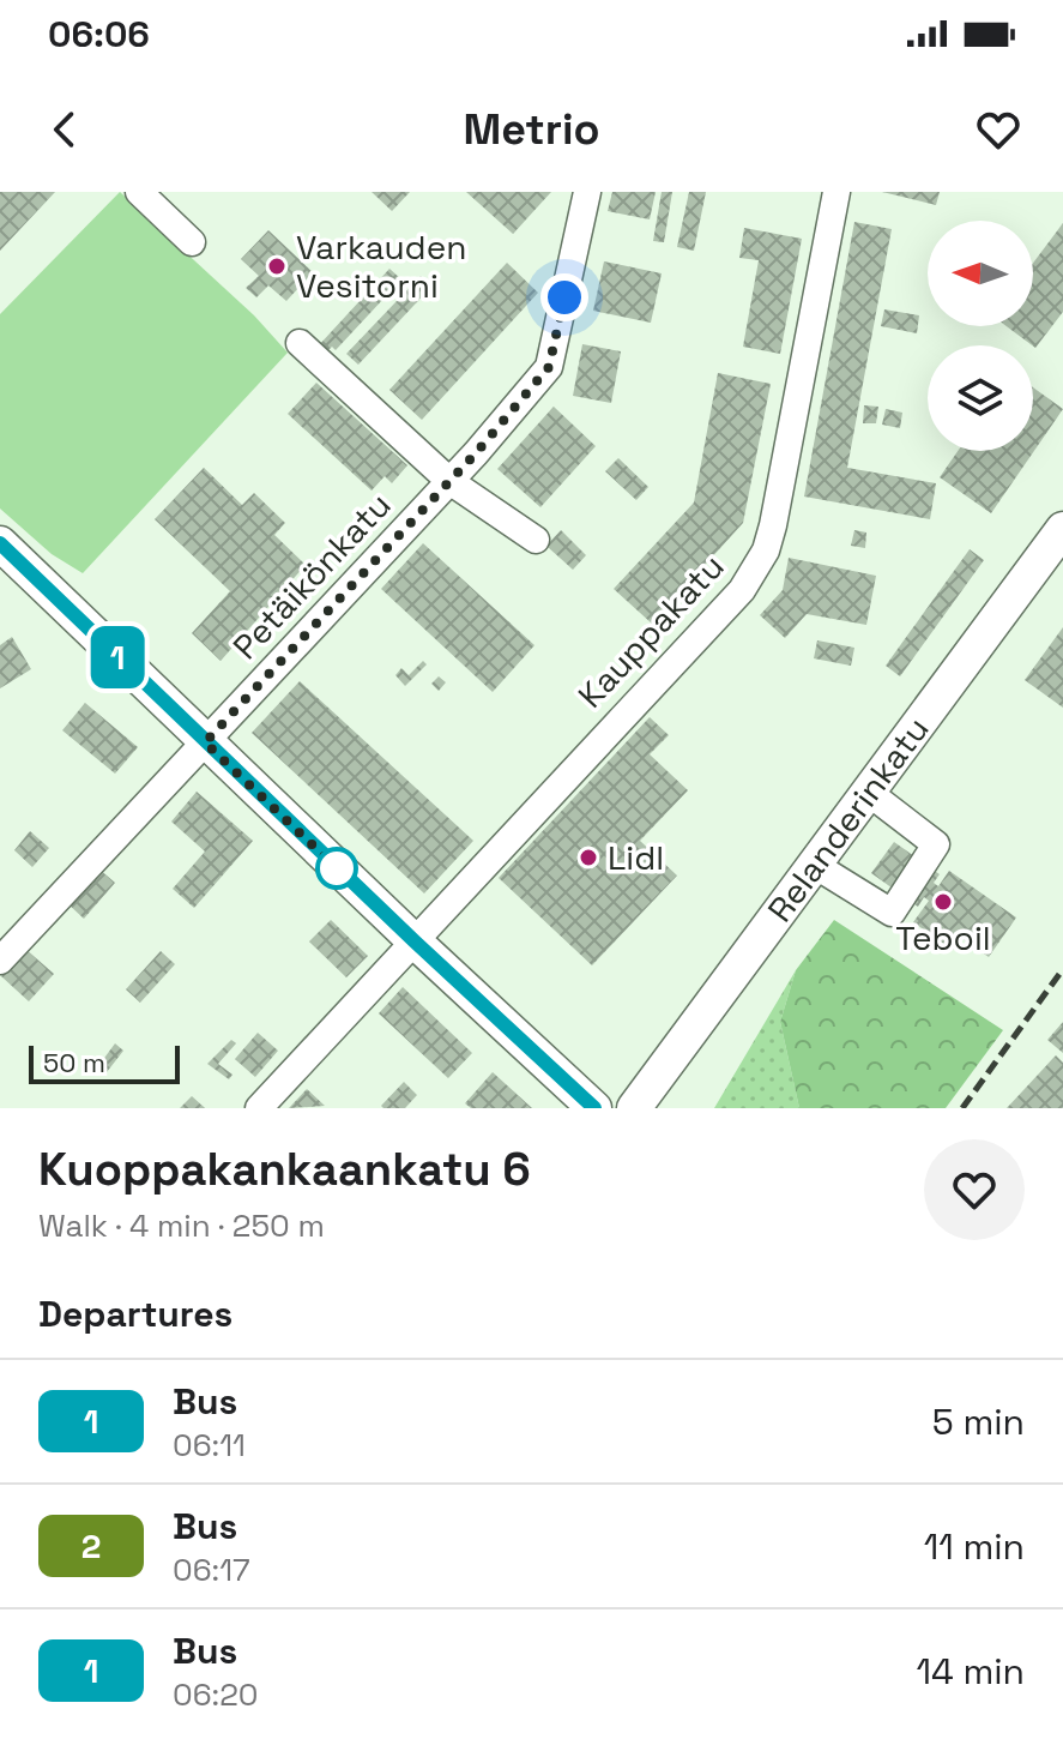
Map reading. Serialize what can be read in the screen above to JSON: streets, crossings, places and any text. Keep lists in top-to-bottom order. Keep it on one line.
{"streets":{"main road":["Relanderinkatu"],"street":["Petäikönkatu","Kauppakatu"]},"places":["Varkauden Vesitorni","Lidl","Teboil"],"lines":["bus line 1"],"scale_bar":"50 m","north":"left","page":{"status":"06:06","header":"Metrio","on_map":"1","scale":"50 m","heading":[["Kuoppakankaankatu 6","Walk · 4 min · 250 m"],"Departures"],"list":[{"mark":"1","name":"Bus","note":"06:11","value":"5 min"},{"mark":"2","name":"Bus","note":"06:17","value":"11 min"},{"mark":"1","name":"Bus","note":"06:20","value":"14 min"}]}}
